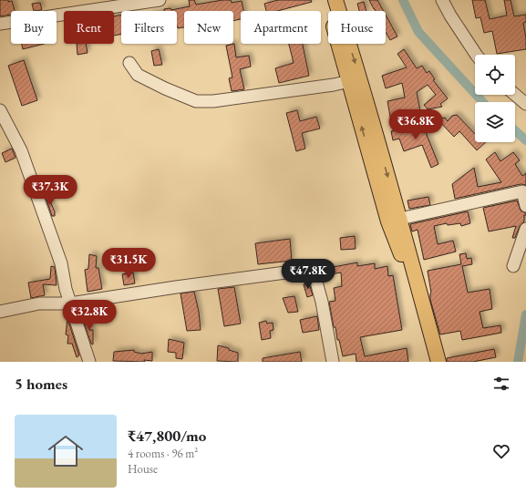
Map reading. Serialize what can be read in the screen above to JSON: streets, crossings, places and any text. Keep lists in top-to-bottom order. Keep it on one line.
{"page":{"chip":["Buy","Rent","Filters","New","Apartment","House"],"price":["₹36.8K","₹37.3K","₹31.5K","₹47.8K","₹32.8K"],"heading":"5 homes","list":[{"name":"₹47,800/mo","note":"4 rooms · 96 m² · House"}]}}
